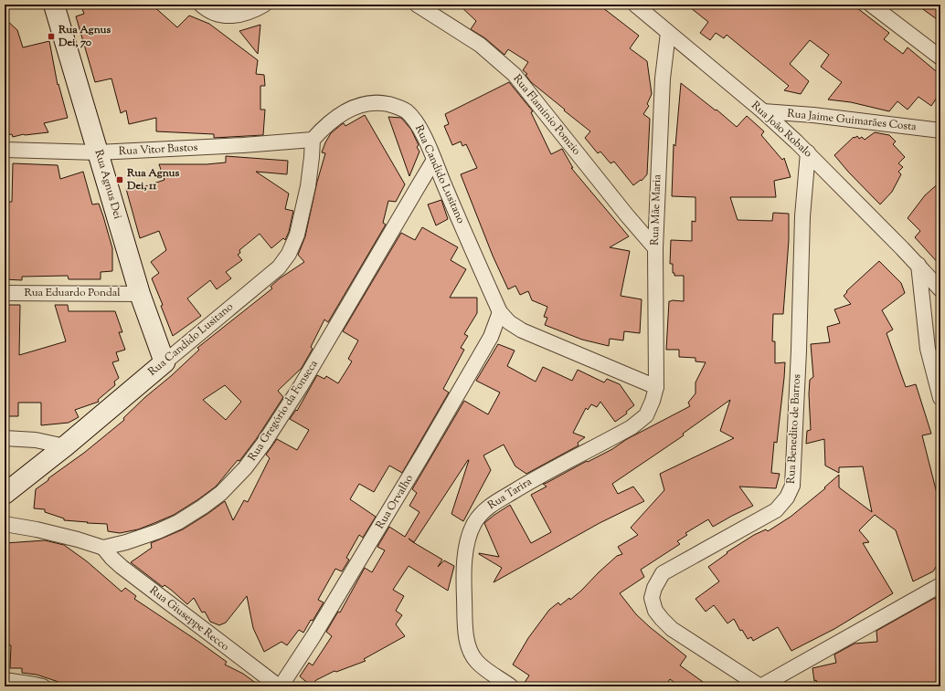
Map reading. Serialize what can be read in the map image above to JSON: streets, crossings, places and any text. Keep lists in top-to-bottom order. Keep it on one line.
{"streets":{"street":["Rua Flaminio Pomzio","Rua Jaime Guimarães Costa","Rua João Robalo","Rua Vitor Bastos","Rua Candido Lusitano","Rua Agnus Dei","Rua Mãe Maria","Rua Eduardo Pondal","Rua Gregório da Fonseca","Rua Benedito de Barros","Rua Tarira","Rua Orvalho","Rua Giuseppe Recco"]},"crossings":[["Rua Flaminio Pomzio","Rua Mãe Maria"],["Rua Jaime Guimarães Costa","Rua João Robalo"],["Rua João Robalo","Rua Mãe Maria"],["Rua João Robalo","Rua Benedito de Barros"],["Rua Vitor Bastos","Rua Candido Lusitano"],["Rua Vitor Bastos","Rua Agnus Dei"],["Rua Candido Lusitano","Rua Agnus Dei"],["Rua Candido Lusitano","Rua Mãe Maria"],["Rua Candido Lusitano","Rua Gregório da Fonseca"],["Rua Candido Lusitano","Rua Tarira"],["Rua Candido Lusitano","Rua Orvalho"],["Rua Agnus Dei","Rua Eduardo Pondal"],["Rua Mãe Maria","Rua Tarira"],["Rua Gregório da Fonseca","Rua Giuseppe Recco"],["Rua Orvalho","Rua Giuseppe Recco"]],"places":{"transit":["Rua Agnus Dei, 70","Rua Agnus Dei, 11"]}}
